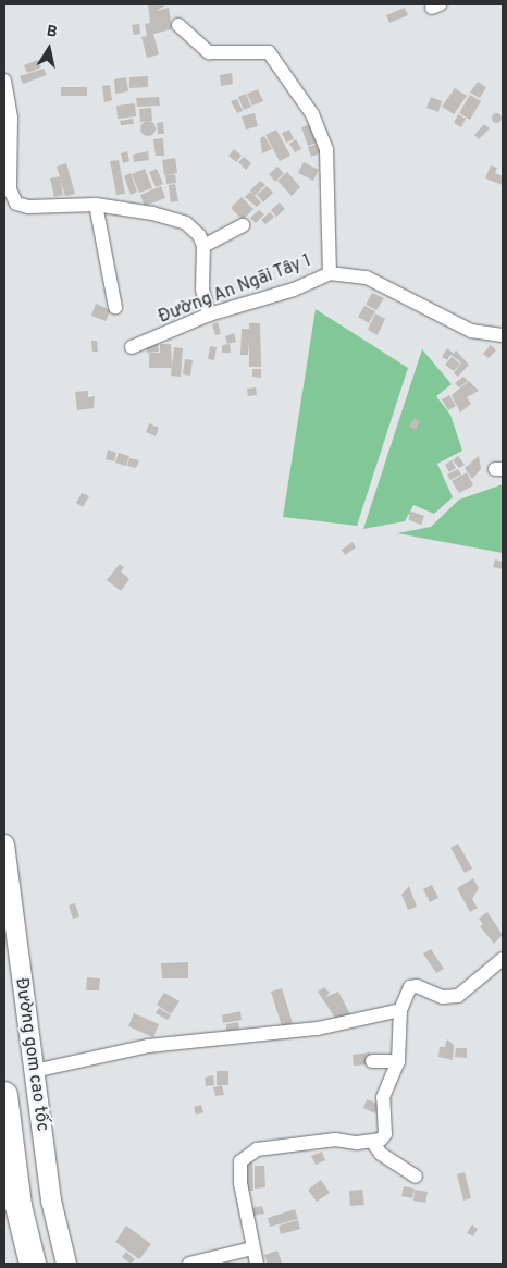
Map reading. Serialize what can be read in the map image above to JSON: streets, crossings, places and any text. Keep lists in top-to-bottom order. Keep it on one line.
{"streets":{"main road":["Đường gom cao tốc"],"street":["Đường An Ngãi Tây 1"]},"north":"top"}
